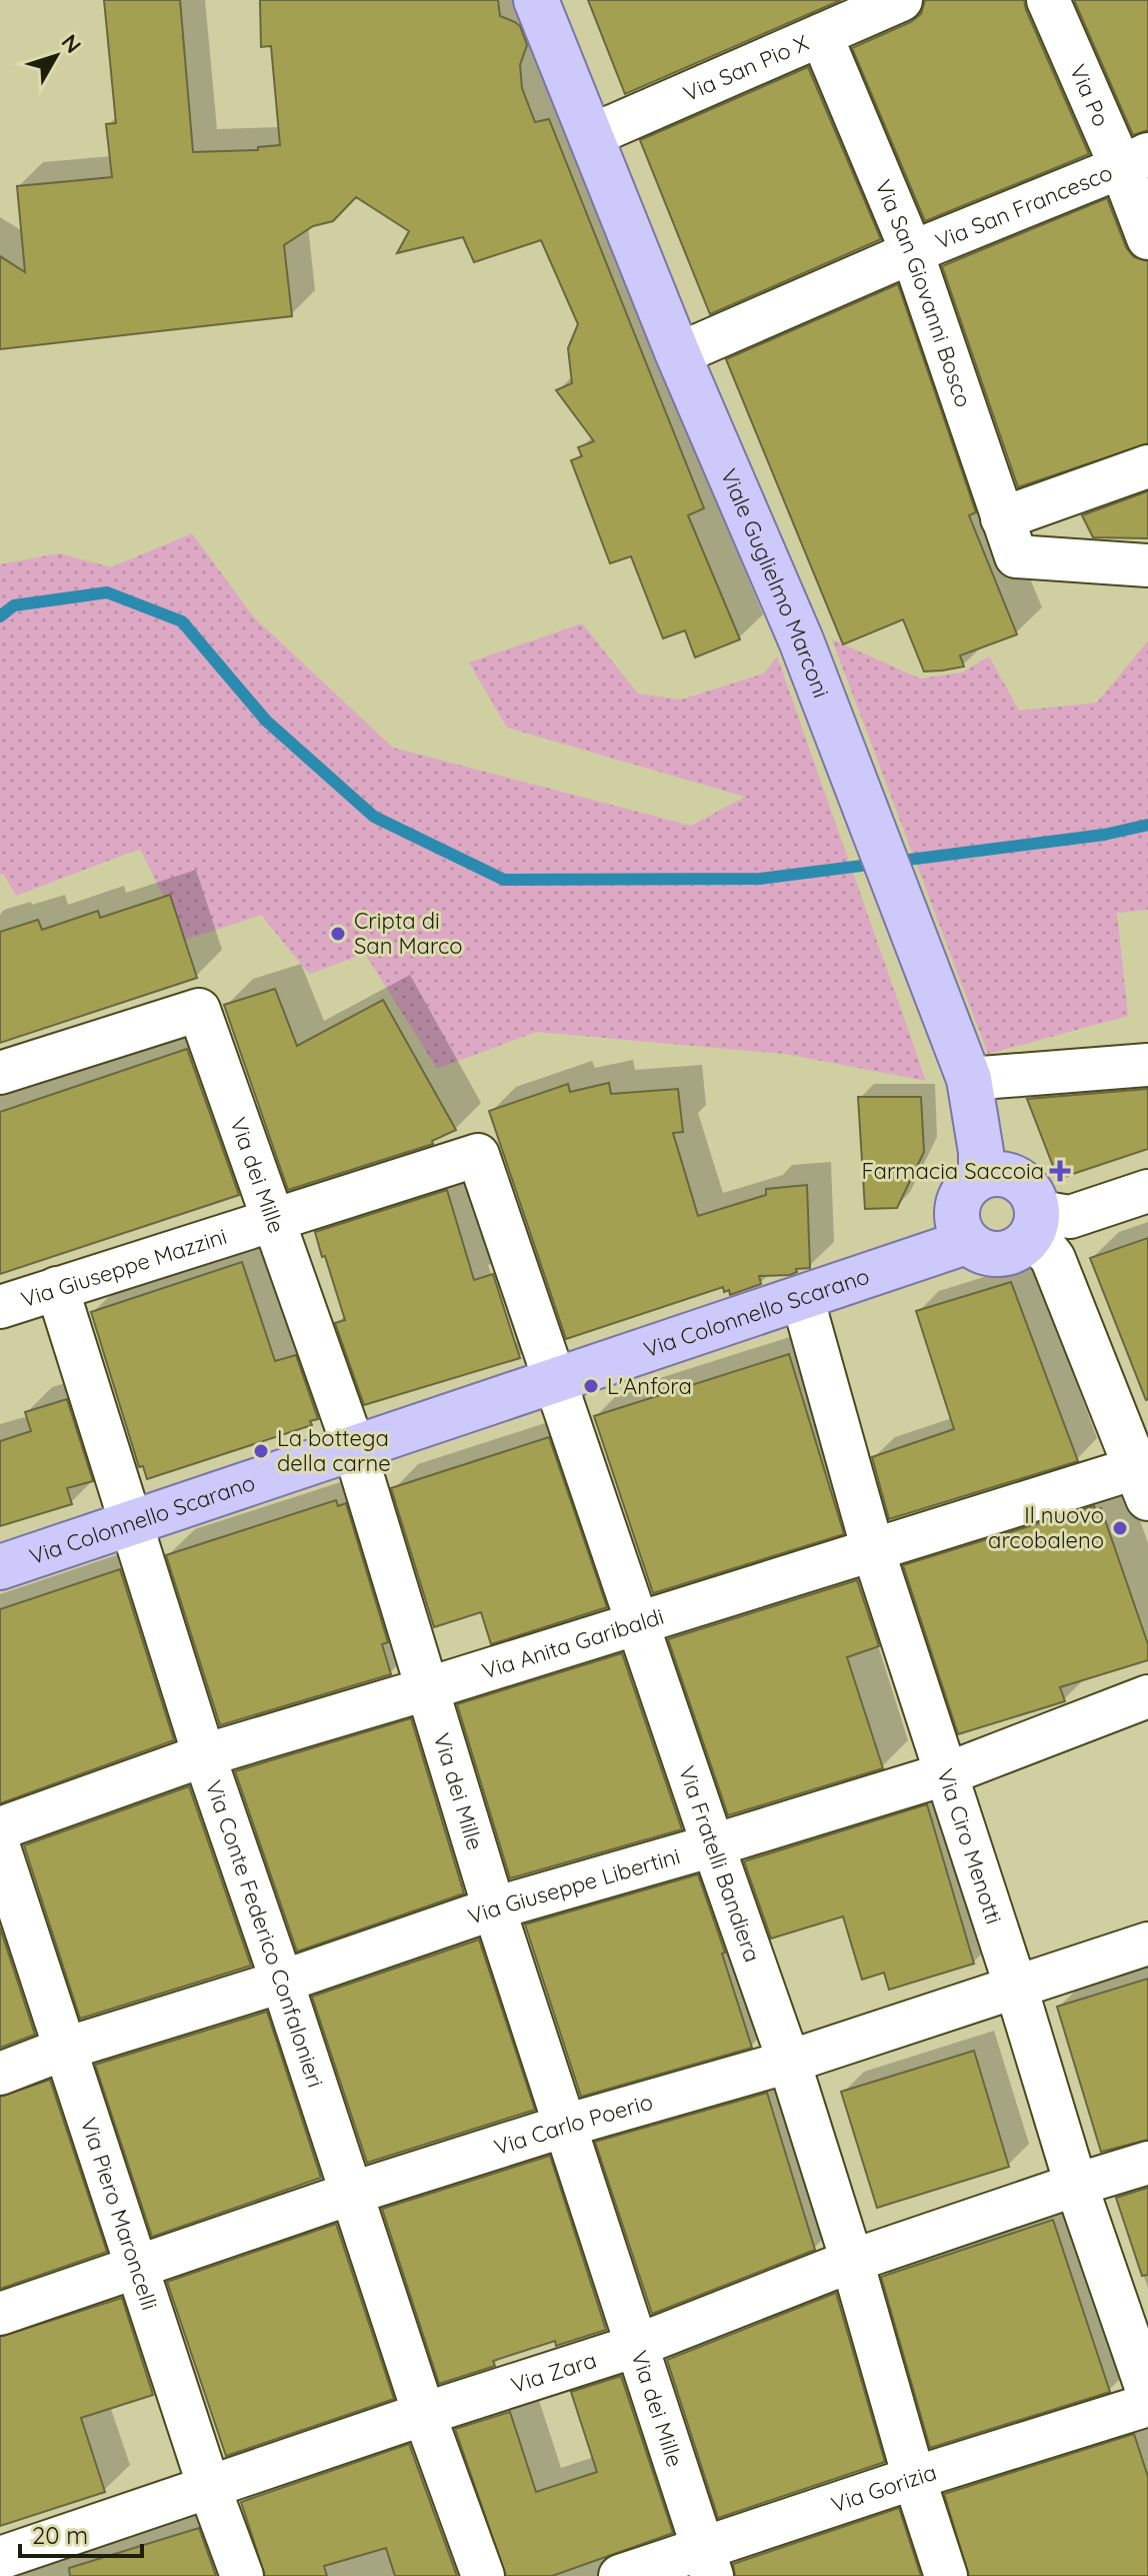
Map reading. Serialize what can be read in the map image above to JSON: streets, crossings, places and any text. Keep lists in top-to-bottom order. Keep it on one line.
{"streets":{"main road":["Viale Guglielmo Marconi","Via Colonnello Scarano"],"street":["Via San Pio X","Via Po","Via San Francesco","Via San Giovanni Bosco","Via dei Mille","Via Giuseppe Mazzini","Via Anita Garibaldi","Via Ciro Menotti","Via Fratelli Bandiera","Via Giuseppe Libertini","Via Conte Federico Confalonieri","Via Carlo Poerio","Via Piero Maroncelli","Via Zara","Via Gorizia"]},"crossings":[["Via San Pio X","Via San Giovanni Bosco"],["Via San Pio X","Viale Guglielmo Marconi"],["Via Po","Via San Francesco"],["Via San Francesco","Via San Giovanni Bosco"],["Via San Francesco","Viale Guglielmo Marconi"],["Viale Guglielmo Marconi","Via Colonnello Scarano"],["Via dei Mille","Via Giuseppe Mazzini"],["Via dei Mille","Via Colonnello Scarano"],["Via dei Mille","Via Anita Garibaldi"],["Via dei Mille","Via Giuseppe Libertini"],["Via dei Mille","Via Carlo Poerio"],["Via dei Mille","Via Zara"],["Via dei Mille","Via Gorizia"],["Via Giuseppe Mazzini","Via Fratelli Bandiera"],["Via Giuseppe Mazzini","Via Conte Federico Confalonieri"],["Via Colonnello Scarano","Via Ciro Menotti"],["Via Colonnello Scarano","Via Fratelli Bandiera"],["Via Colonnello Scarano","Via Conte Federico Confalonieri"],["Via Anita Garibaldi","Via Ciro Menotti"],["Via Anita Garibaldi","Via Fratelli Bandiera"],["Via Anita Garibaldi","Via Conte Federico Confalonieri"],["Via Ciro Menotti","Via Giuseppe Libertini"],["Via Ciro Menotti","Via Carlo Poerio"],["Via Ciro Menotti","Via Zara"],["Via Fratelli Bandiera","Via Giuseppe Libertini"],["Via Fratelli Bandiera","Via Carlo Poerio"],["Via Fratelli Bandiera","Via Zara"],["Via Fratelli Bandiera","Via Gorizia"],["Via Giuseppe Libertini","Via Conte Federico Confalonieri"],["Via Giuseppe Libertini","Via Piero Maroncelli"],["Via Conte Federico Confalonieri","Via Carlo Poerio"],["Via Conte Federico Confalonieri","Via Zara"],["Via Carlo Poerio","Via Piero Maroncelli"],["Via Piero Maroncelli","Via Zara"]],"places":{"other":["Cripta di San Marco","L'Anfora","La bottega della carne","Il nuovo arcobaleno"],"health":["Farmacia Saccoia"]},"scale_bar":"20 m","north":"top right"}
